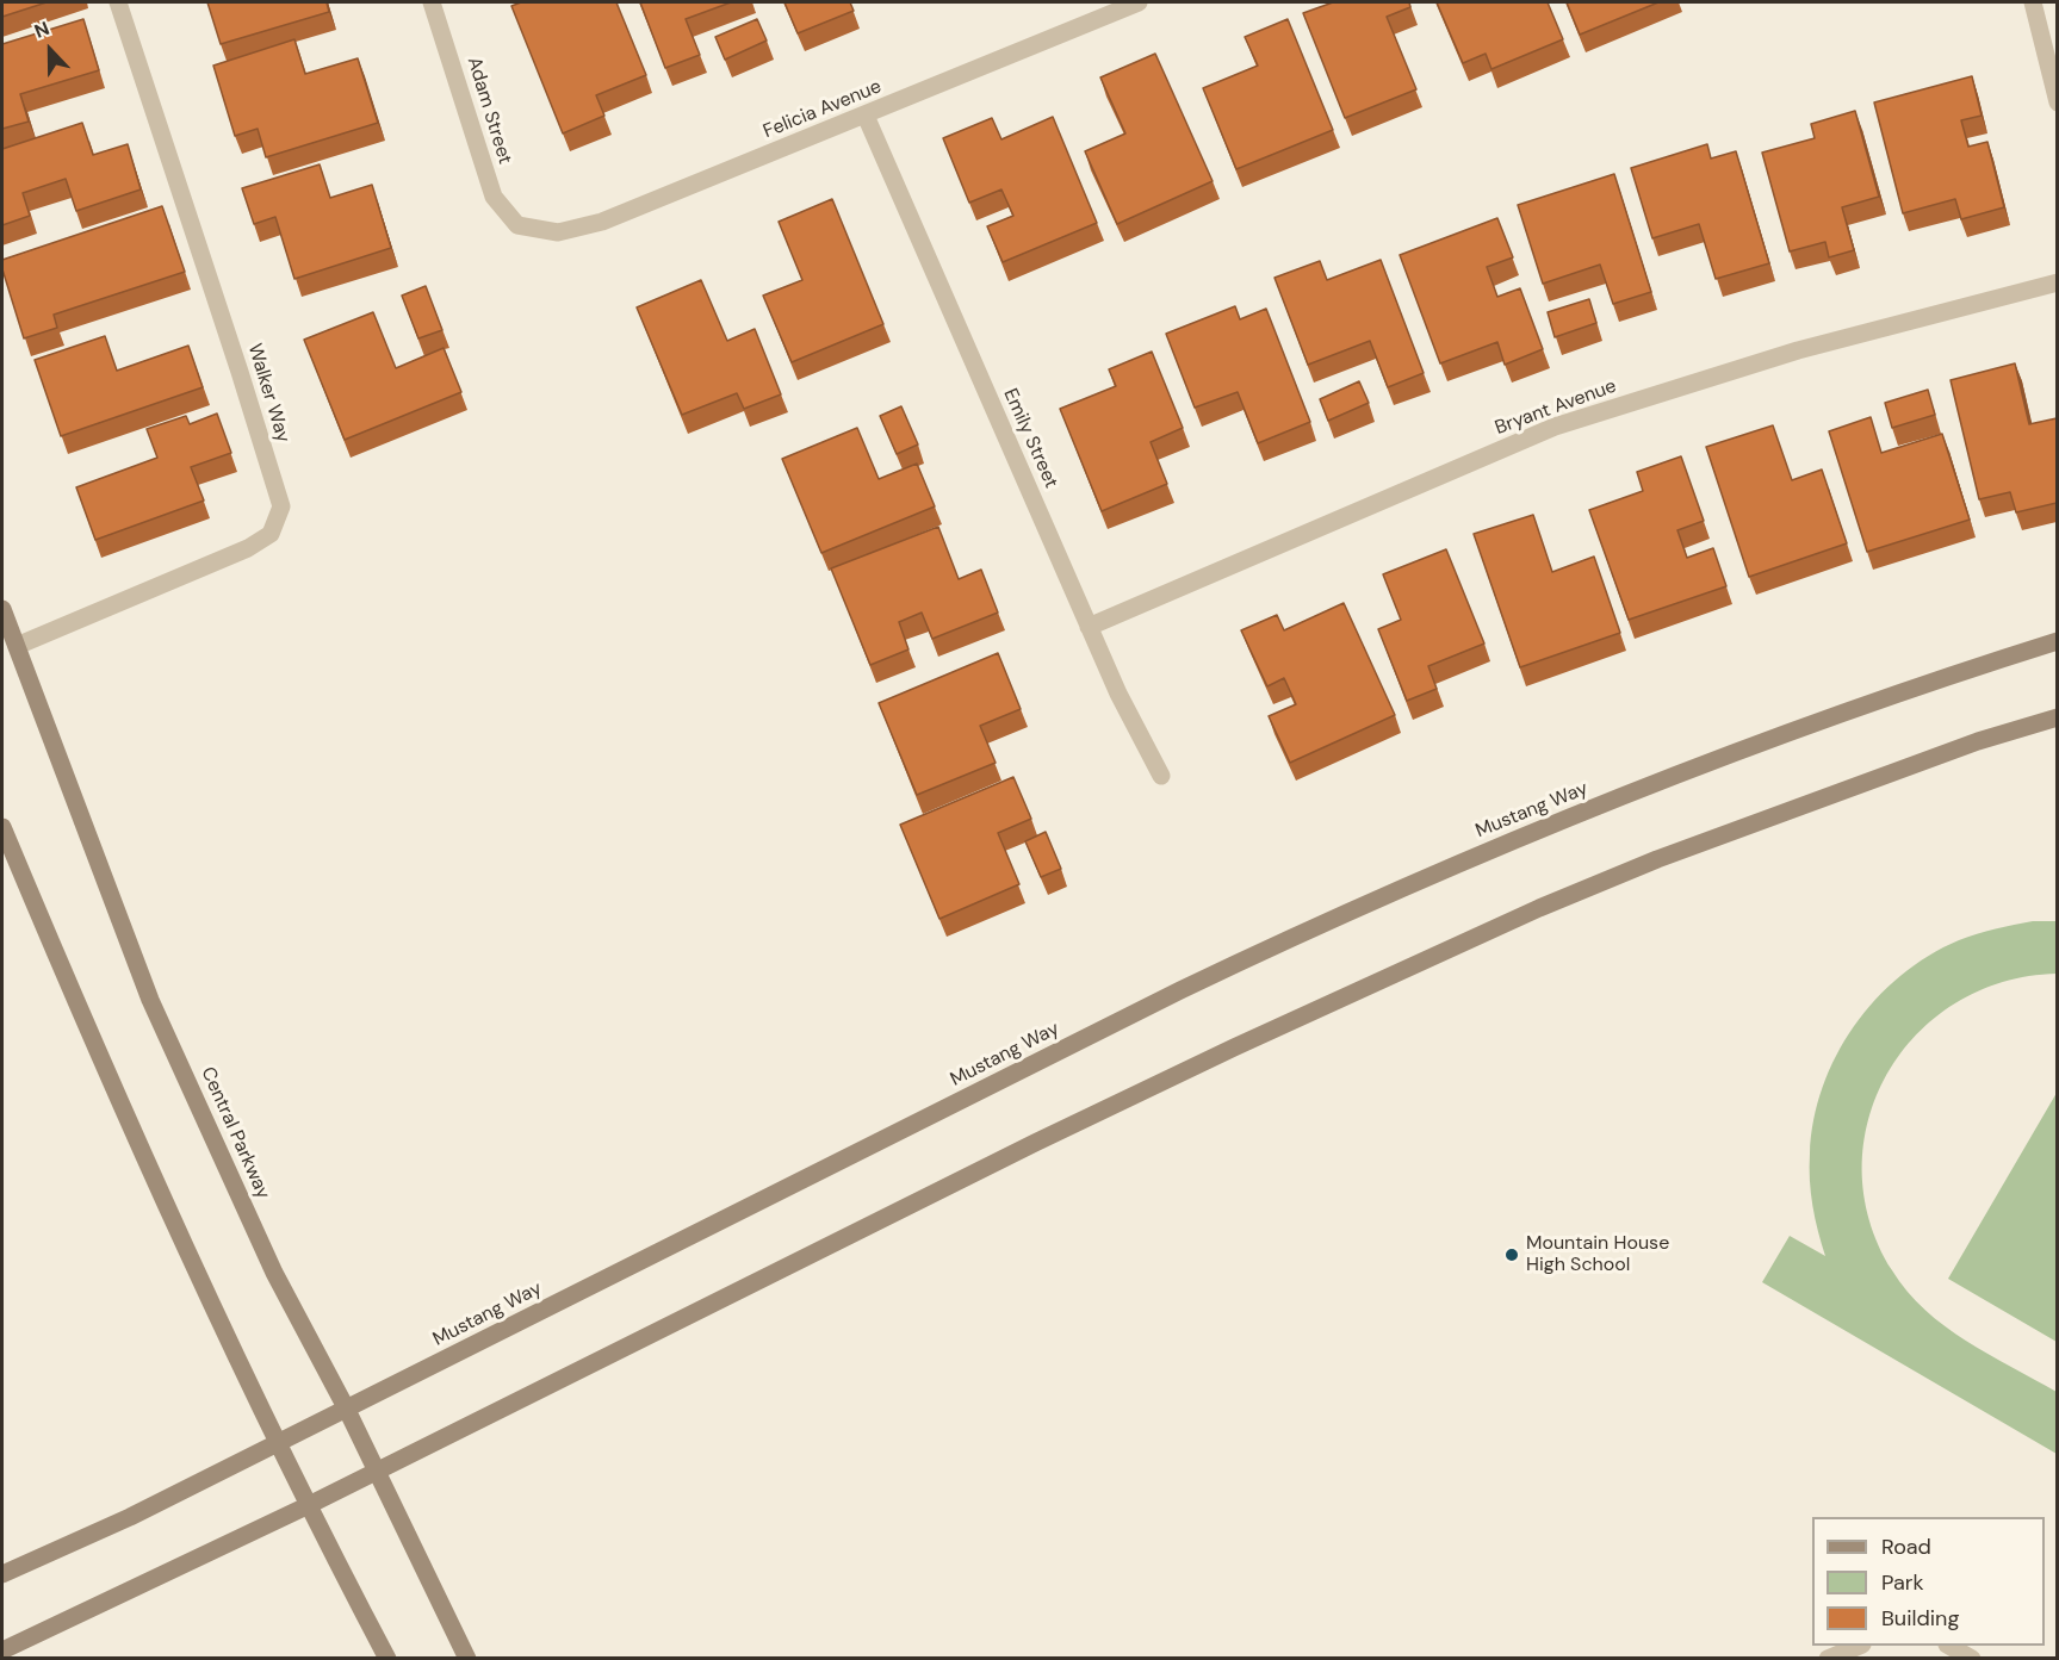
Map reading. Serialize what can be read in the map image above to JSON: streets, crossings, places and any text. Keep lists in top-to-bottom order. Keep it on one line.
{"streets":{"street":["Felicia Avenue","Adam Street","Walker Way","Bryant Avenue","Emily Street","Mustang Way","Central Parkway"]},"crossings":[["Felicia Avenue","Adam Street"],["Felicia Avenue","Emily Street"],["Walker Way","Central Parkway"],["Bryant Avenue","Emily Street"],["Mustang Way","Central Parkway"]],"places":["Mountain House High School"],"legend":["Road","Park","Building"],"north":"top"}
